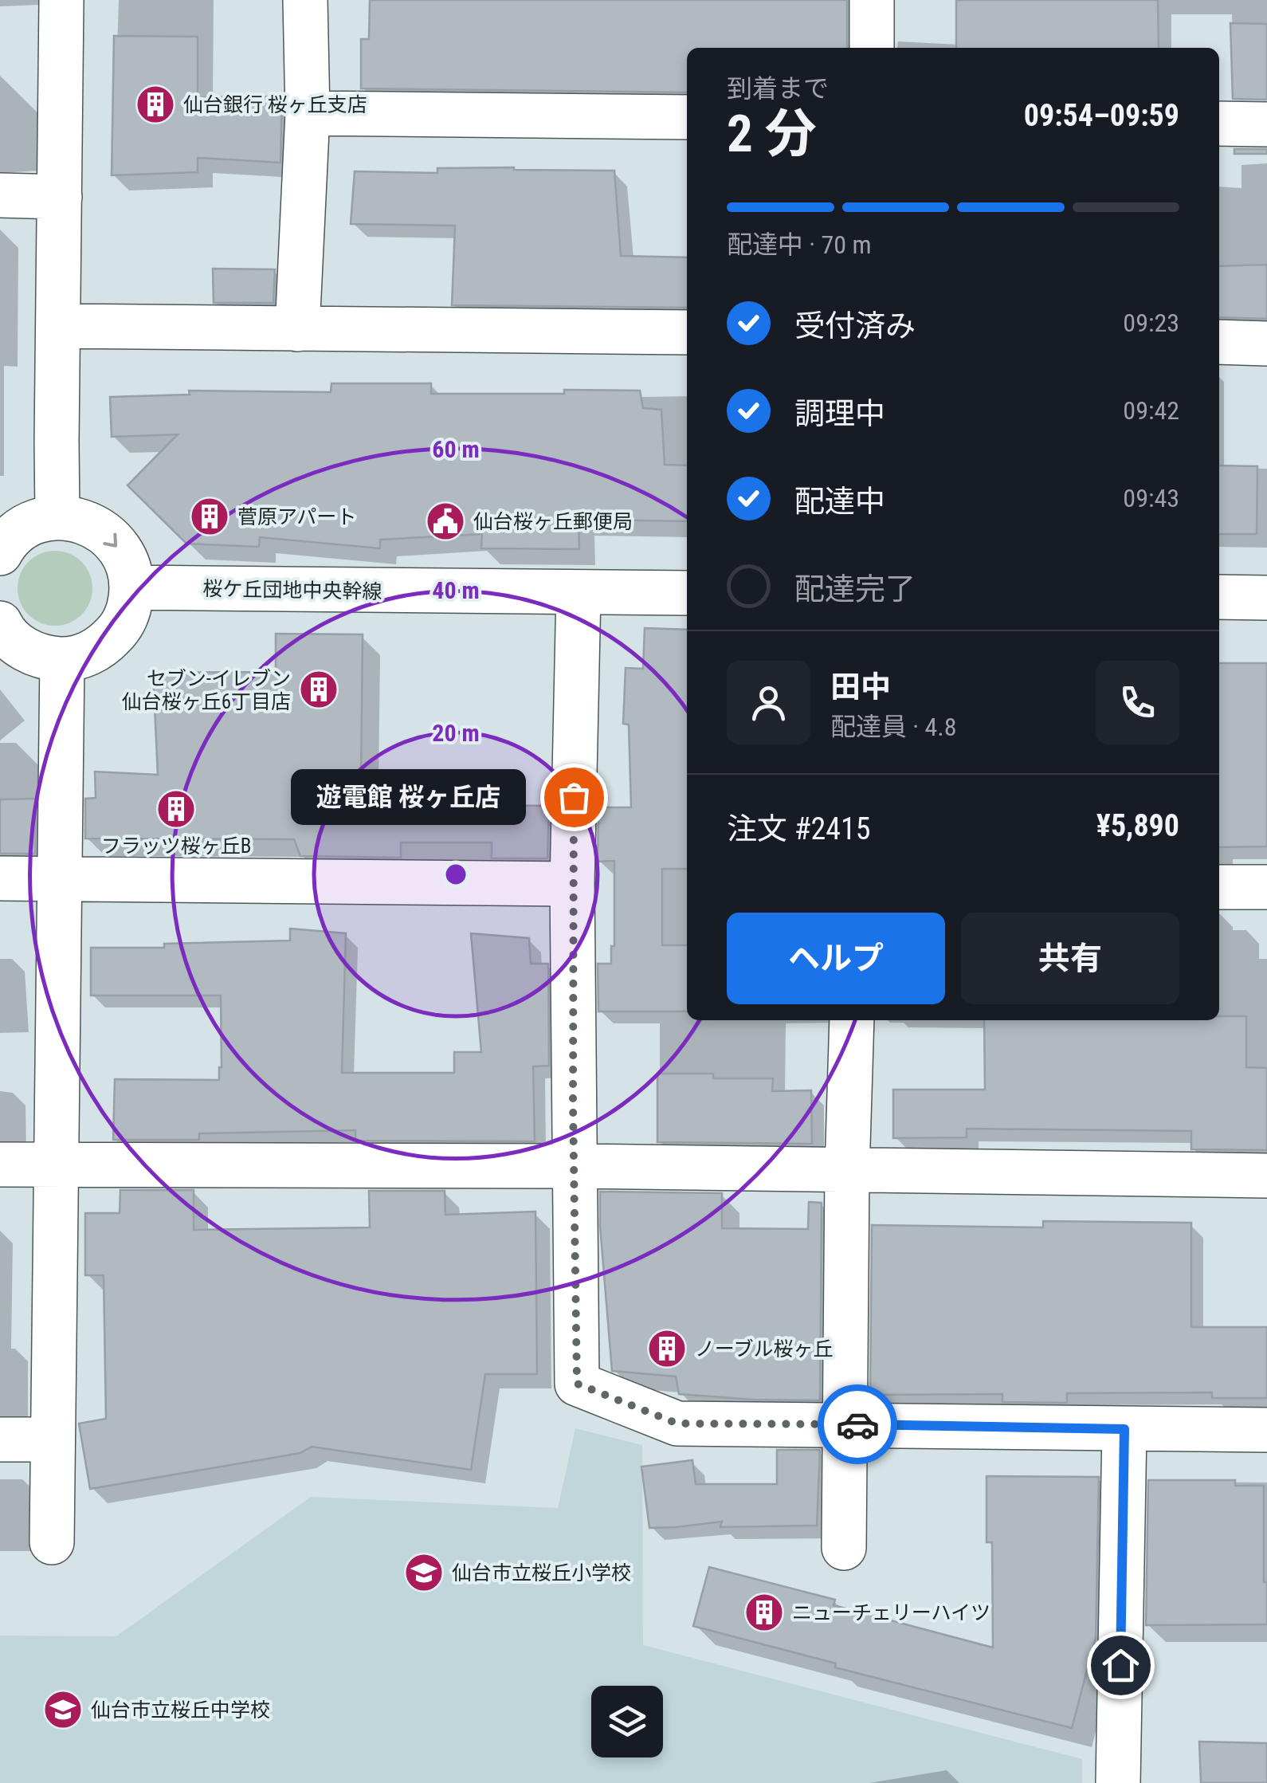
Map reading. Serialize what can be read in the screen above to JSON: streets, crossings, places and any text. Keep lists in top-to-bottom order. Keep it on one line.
{"streets":{"street":["桜ケ丘団地中央幹線"]},"places":{"building":["仙台銀行 桜ヶ丘支店","菅原アパート","セブン-イレブン 仙台桜ヶ丘6丁目店","フラッツ桜ヶ丘B","ノーブル桜ヶ丘","ニューチェリーハイツ"],"public building":["仙台桜ヶ丘郵便局"],"other":["遊電館 桜ヶ丘店"],"school or university":["仙台市立桜丘小学校","仙台市立桜丘中学校"]},"page":{"heading":["2 分","到着まで","09:54–09:59"],"panel":["田中","配達員 · 4.8","注文 #2415","¥5,890"],"bar":"配達中 · 70 m","list":[["受付済み","09:23"],["調理中","09:42"],["配達中","09:43"],"配達完了"],"bubble":"遊電館 桜ヶ丘店","buttons":["ヘルプ","共有"]},"rings":["60 m","40 m","20 m"]}
